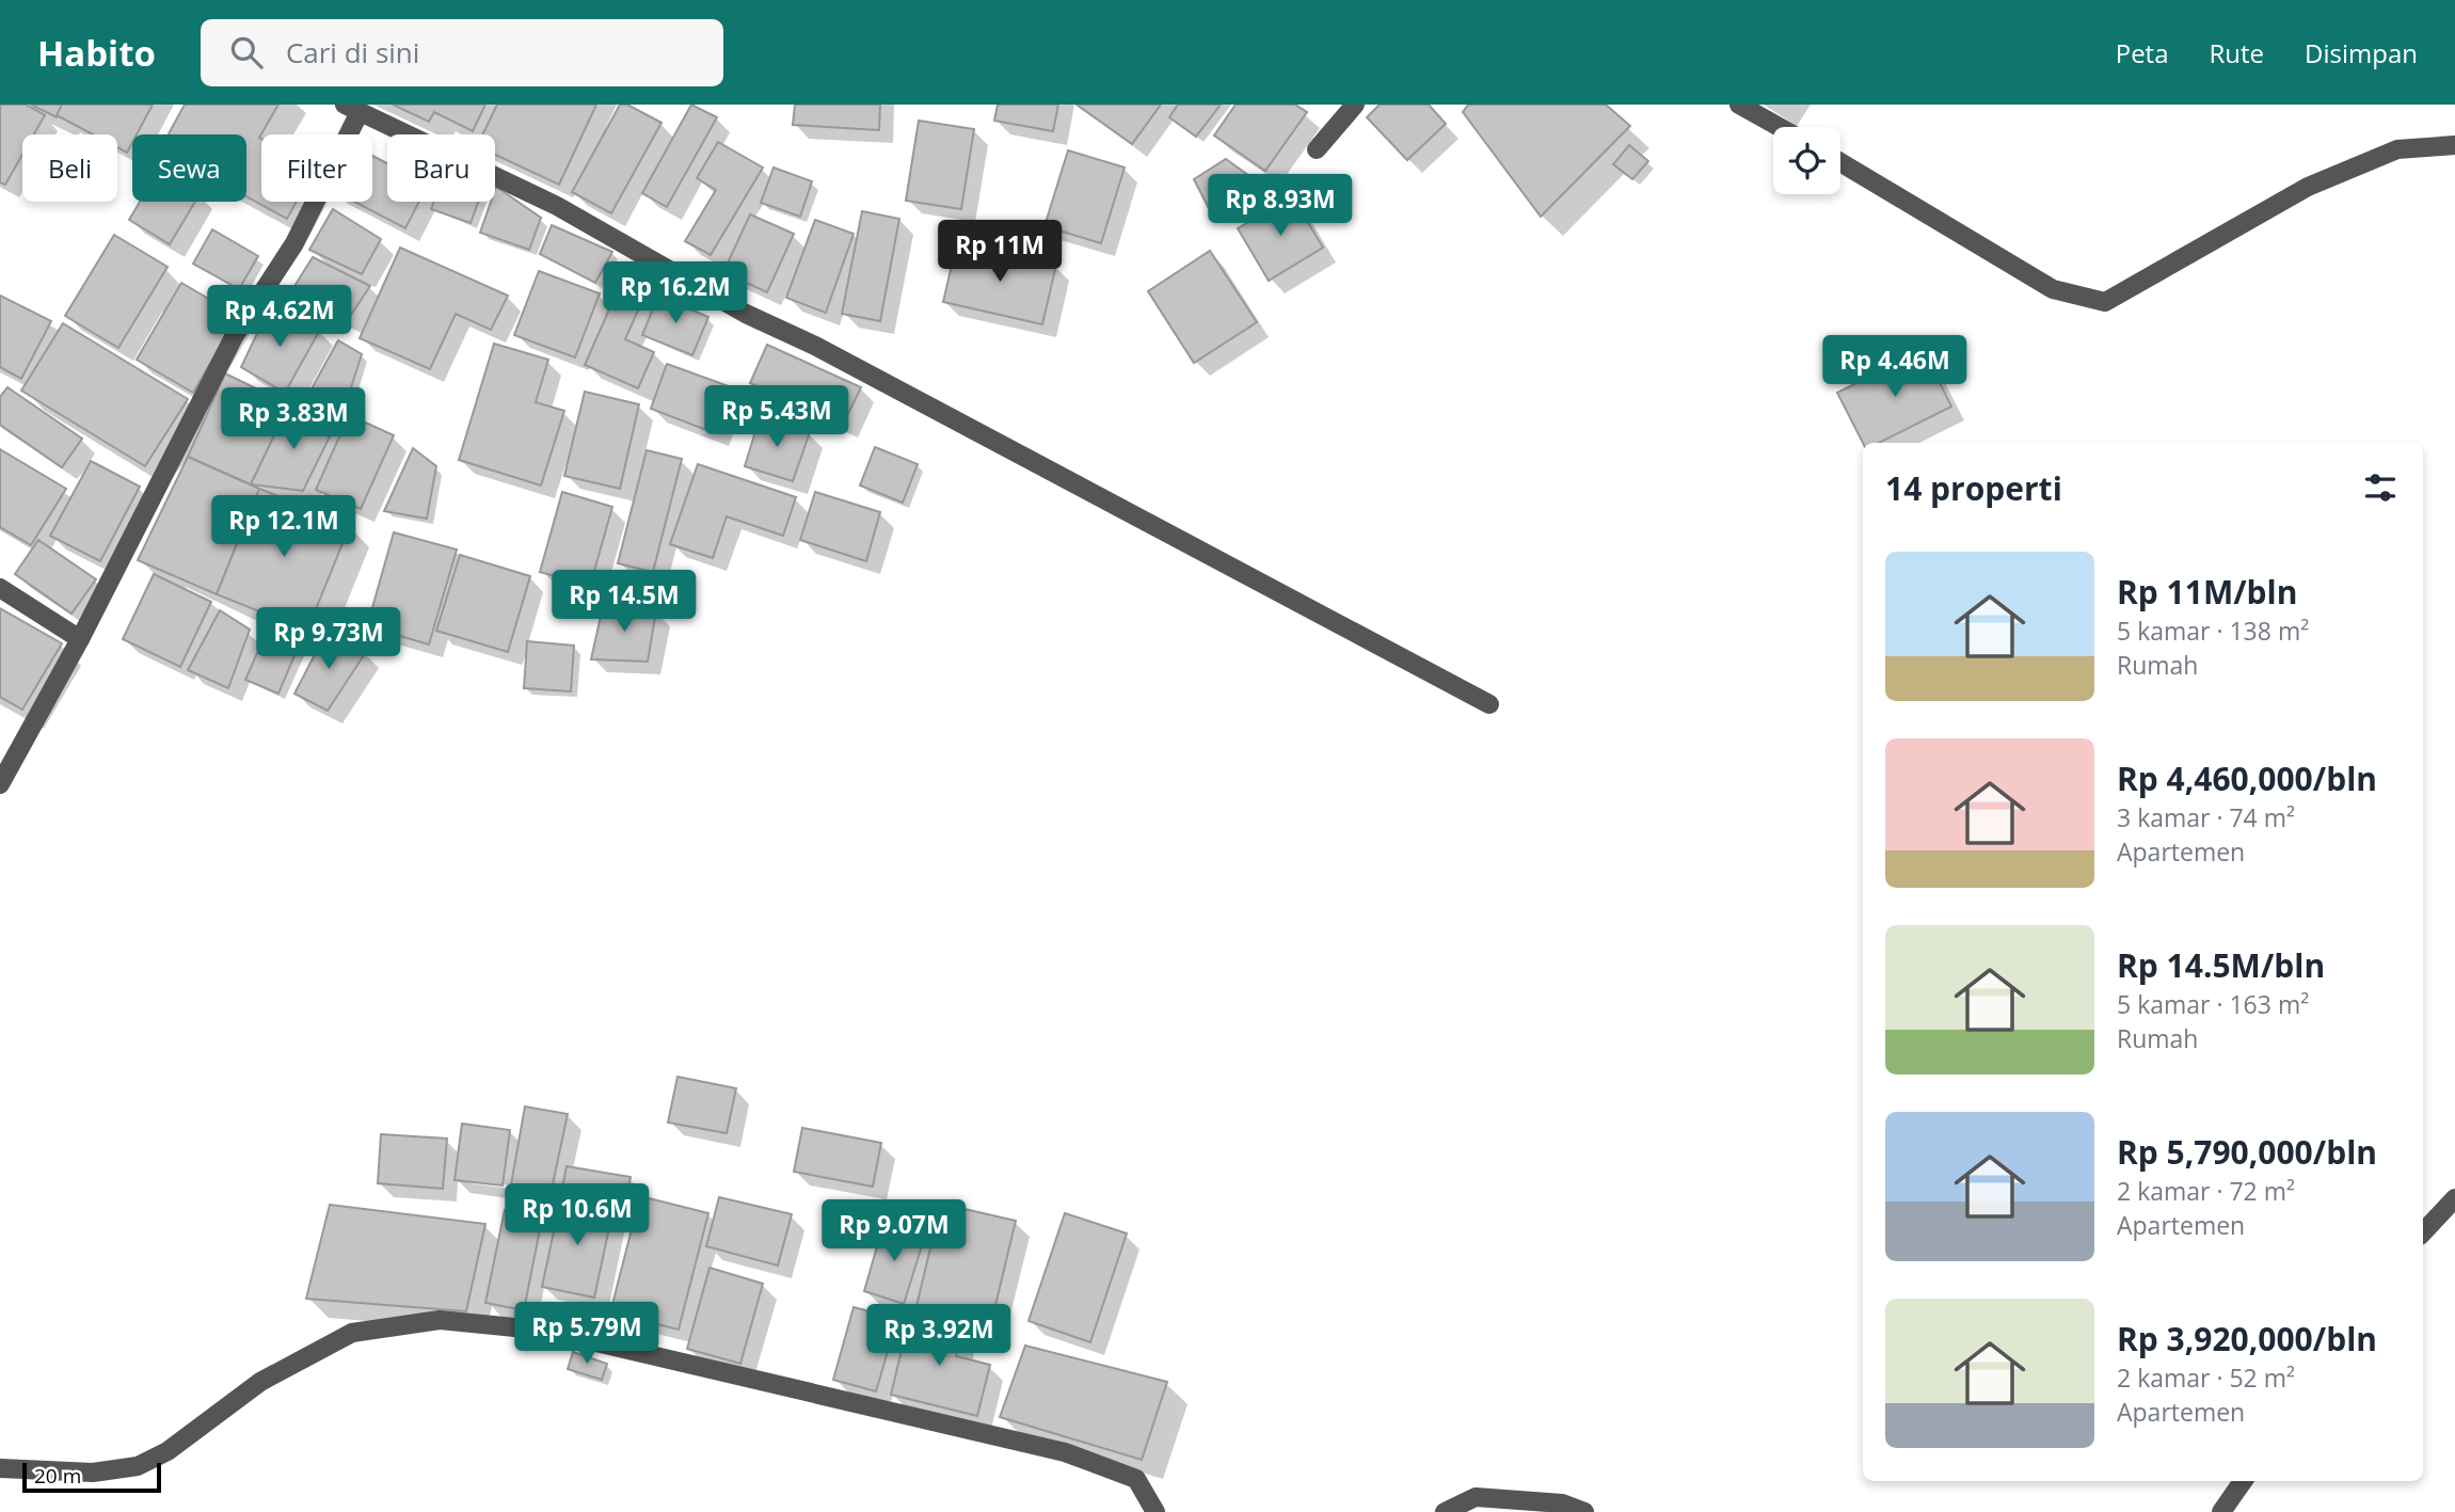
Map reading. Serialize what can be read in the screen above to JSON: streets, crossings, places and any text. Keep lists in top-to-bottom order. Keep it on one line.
{"scale_bar":"20 m","page":{"header":"Habito","search":"Cari di sini","nav":["Peta","Rute","Disimpan"],"chip":["Beli","Sewa","Filter","Baru"],"price":["Rp 8.93M","Rp 11M","Rp 16.2M","Rp 4.62M","Rp 4.46M","Rp 5.43M","Rp 3.83M","Rp 12.1M","Rp 14.5M","Rp 9.73M","Rp 10.6M","Rp 9.07M","Rp 5.79M","Rp 3.92M"],"heading":"14 properti","list":[{"name":"Rp 11M/bln","note":"5 kamar · 138 m² · Rumah"},{"name":"Rp 4,460,000/bln","note":"3 kamar · 74 m² · Apartemen"},{"name":"Rp 14.5M/bln","note":"5 kamar · 163 m² · Rumah"},{"name":"Rp 5,790,000/bln","note":"2 kamar · 72 m² · Apartemen"},{"name":"Rp 3,920,000/bln","note":"2 kamar · 52 m² · Apartemen"}],"scale":"20 m"}}
